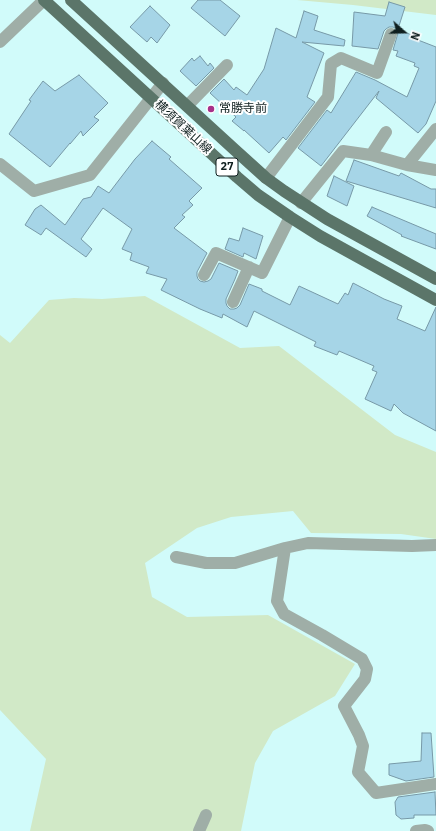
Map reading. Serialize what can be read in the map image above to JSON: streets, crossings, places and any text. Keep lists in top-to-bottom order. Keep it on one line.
{"streets":{"main road":["横須賀葉山線","27"]},"places":["常勝寺前"],"north":"right"}
